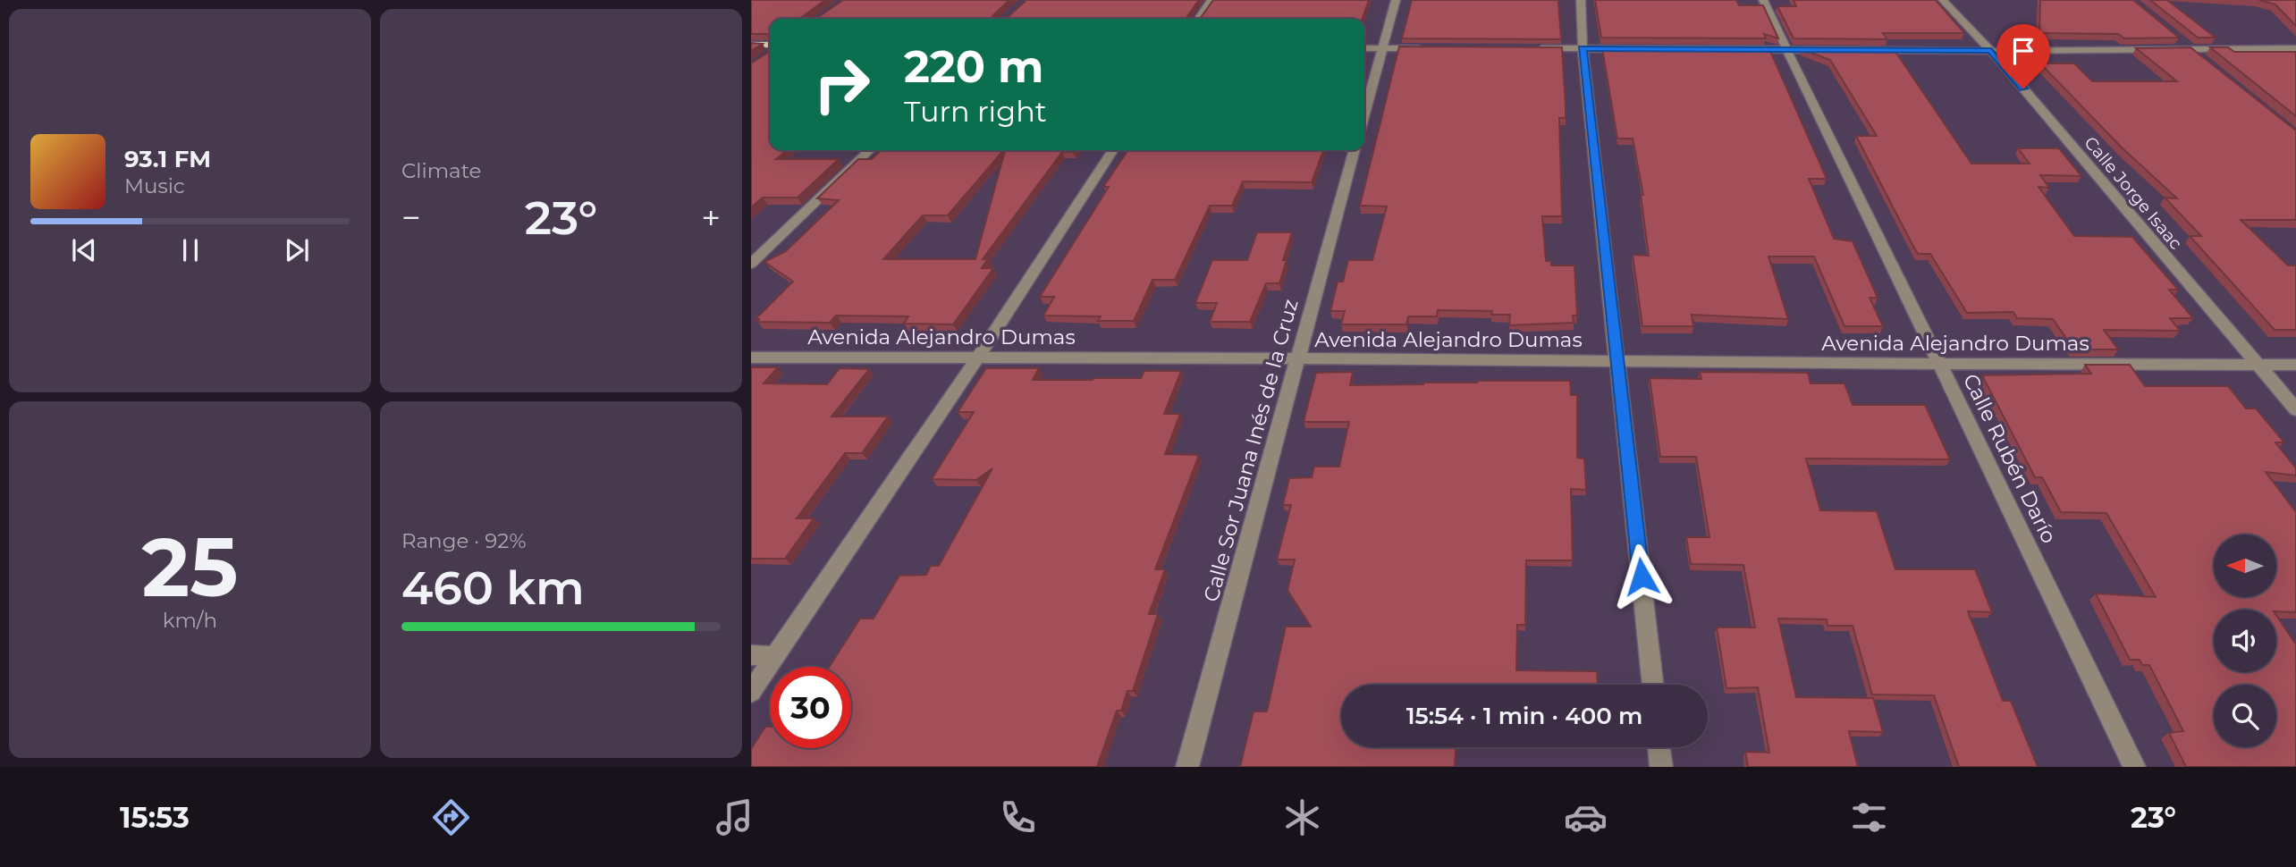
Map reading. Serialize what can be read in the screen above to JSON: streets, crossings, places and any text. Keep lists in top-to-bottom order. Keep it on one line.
{"streets":{"street":["Calle Jorge Isaac","Avenida Alejandro Dumas","Calle Sor Juana Inés de la Cruz","Calle Rubén Darío"]},"crossings":[["Calle Jorge Isaac","Avenida Alejandro Dumas"],["Avenida Alejandro Dumas","Calle Sor Juana Inés de la Cruz"],["Avenida Alejandro Dumas","Calle Rubén Darío"]],"north":"left","page":{"tile":["Climate",["25","km/h"],["Range · 92%","460 km"]],"turn":["220 m","Turn right"],"song":["93.1 FM","Music"],"heat":["−","23°","+"],"limit":"30","trip":"15:54 · 1 min · 400 m","tabs":["15:53","23°"]}}
